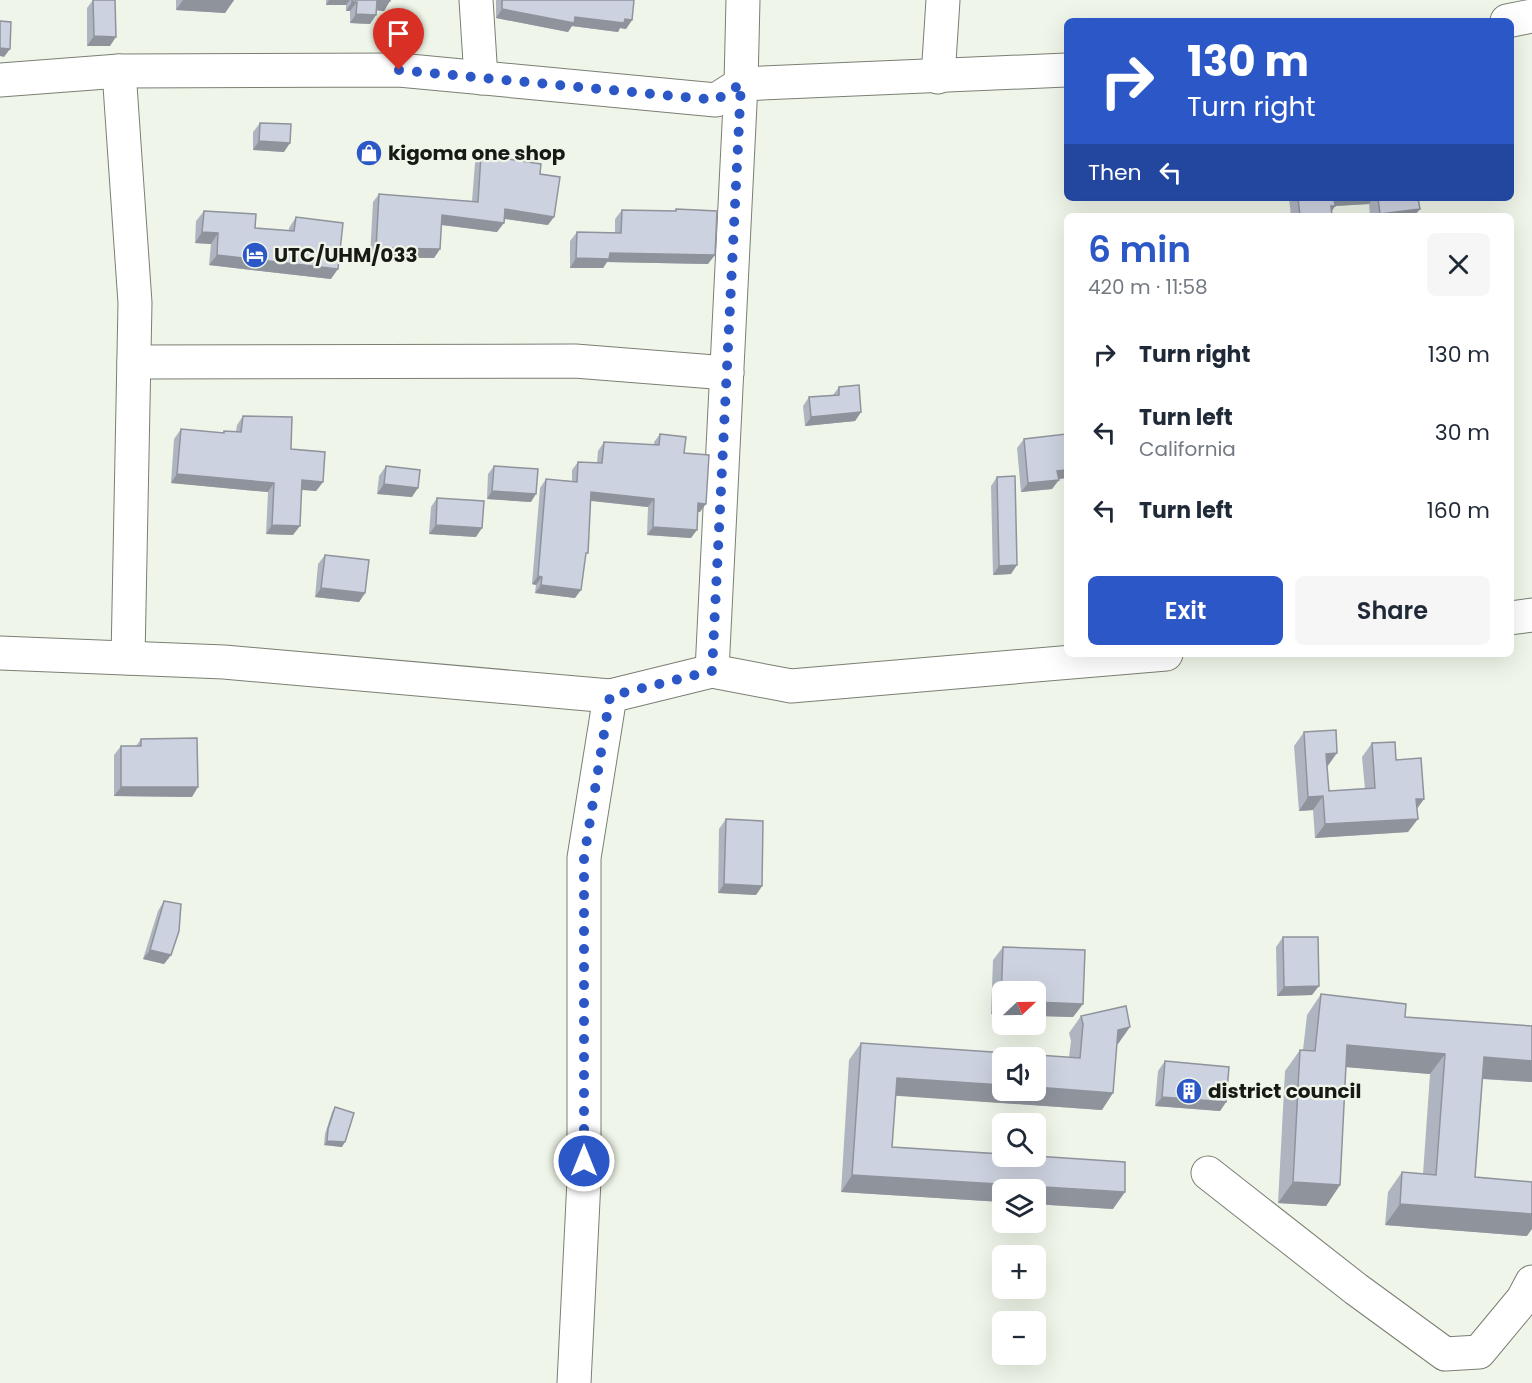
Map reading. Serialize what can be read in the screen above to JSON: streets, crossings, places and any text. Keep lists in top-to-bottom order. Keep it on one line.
{"places":{"shop":["kigoma one shop"],"hotel":["UTC/UHM/033"],"building":["district council"]},"north":"right","page":{"turn":["130 m","Turn right"],"then":"Then","heading":["6 min","420 m · 11:58"],"list":[{"name":"Turn right","value":"130 m"},{"name":"Turn left","note":"California","value":"30 m"},{"name":"Turn left","value":"160 m"}],"buttons":["Exit","Share"],"map_buttons":["+","−"]}}
